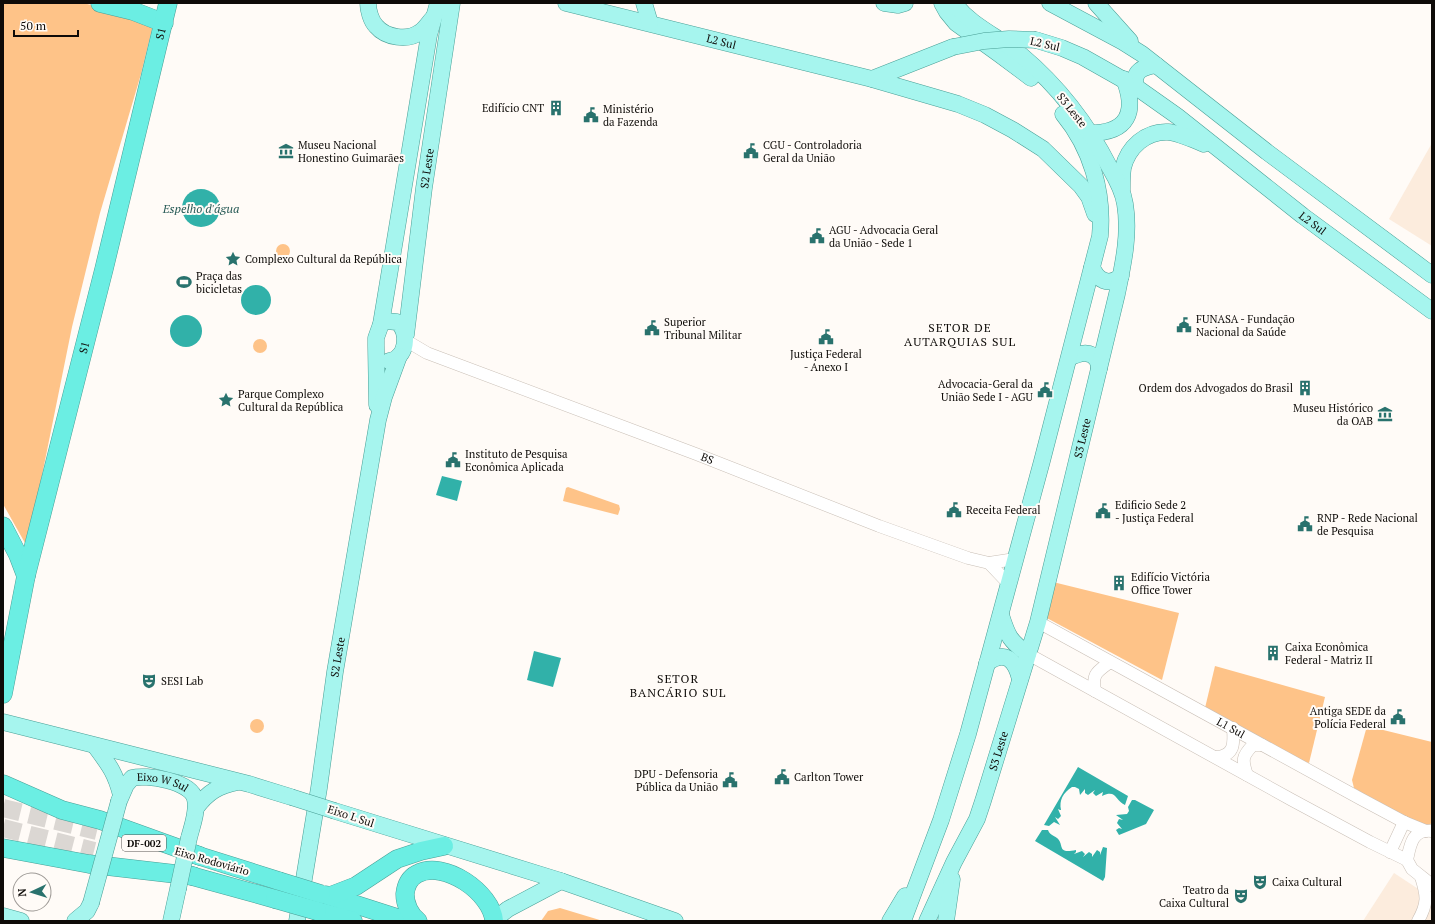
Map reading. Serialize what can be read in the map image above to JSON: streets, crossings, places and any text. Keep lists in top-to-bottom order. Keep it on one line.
{"streets":{"highway":["S1","DF-002","Eixo Rodoviário"],"main road":["L2 Sul","S3 Leste","S2 Leste","Eixo W Sul","Eixo L Sul"],"street":["BS","L1 Sul"]},"crossings":[["S3 Leste","BS"],["S3 Leste","L1 Sul"],["S2 Leste","BS"],["DF-002","Eixo Rodoviário"]],"districts":["SETOR DE AUTARQUIAS SUL","SETOR BANCÁRIO SUL"],"water":["Espelho d'água"],"places":{"building":["Edifício CNT","Ordem dos Advogados do Brasil","Edifício Victória Office Tower","Caixa Econômica Federal - Matriz II"],"public building":["Ministério da Fazenda","CGU - Controladoria Geral da União","AGU - Advocacia Geral da União - Sede 1","FUNASA - Fundação Nacional da Saúde","Superior Tribunal Militar","Justiça Federal - Anexo I","Advocacia-Geral da União Sede I - AGU","Instituto de Pesquisa Econômica Aplicada","Receita Federal","Edificio Sede 2 - Justiça Federal","RNP - Rede Nacional de Pesquisa","Antiga SEDE da Polícia Federal","Carlton Tower","DPU - Defensoria Pública da União"],"museum":["Museu Nacional Honestino Guimarães","Museu Histórico da OAB"],"place":["Complexo Cultural da República","Parque Complexo Cultural da República"],"sports":["Praça das bicicletas"],"theatre":["SESI Lab","Caixa Cultural","Teatro da Caixa Cultural"]},"scale_bar":"50 m","north":"left"}
